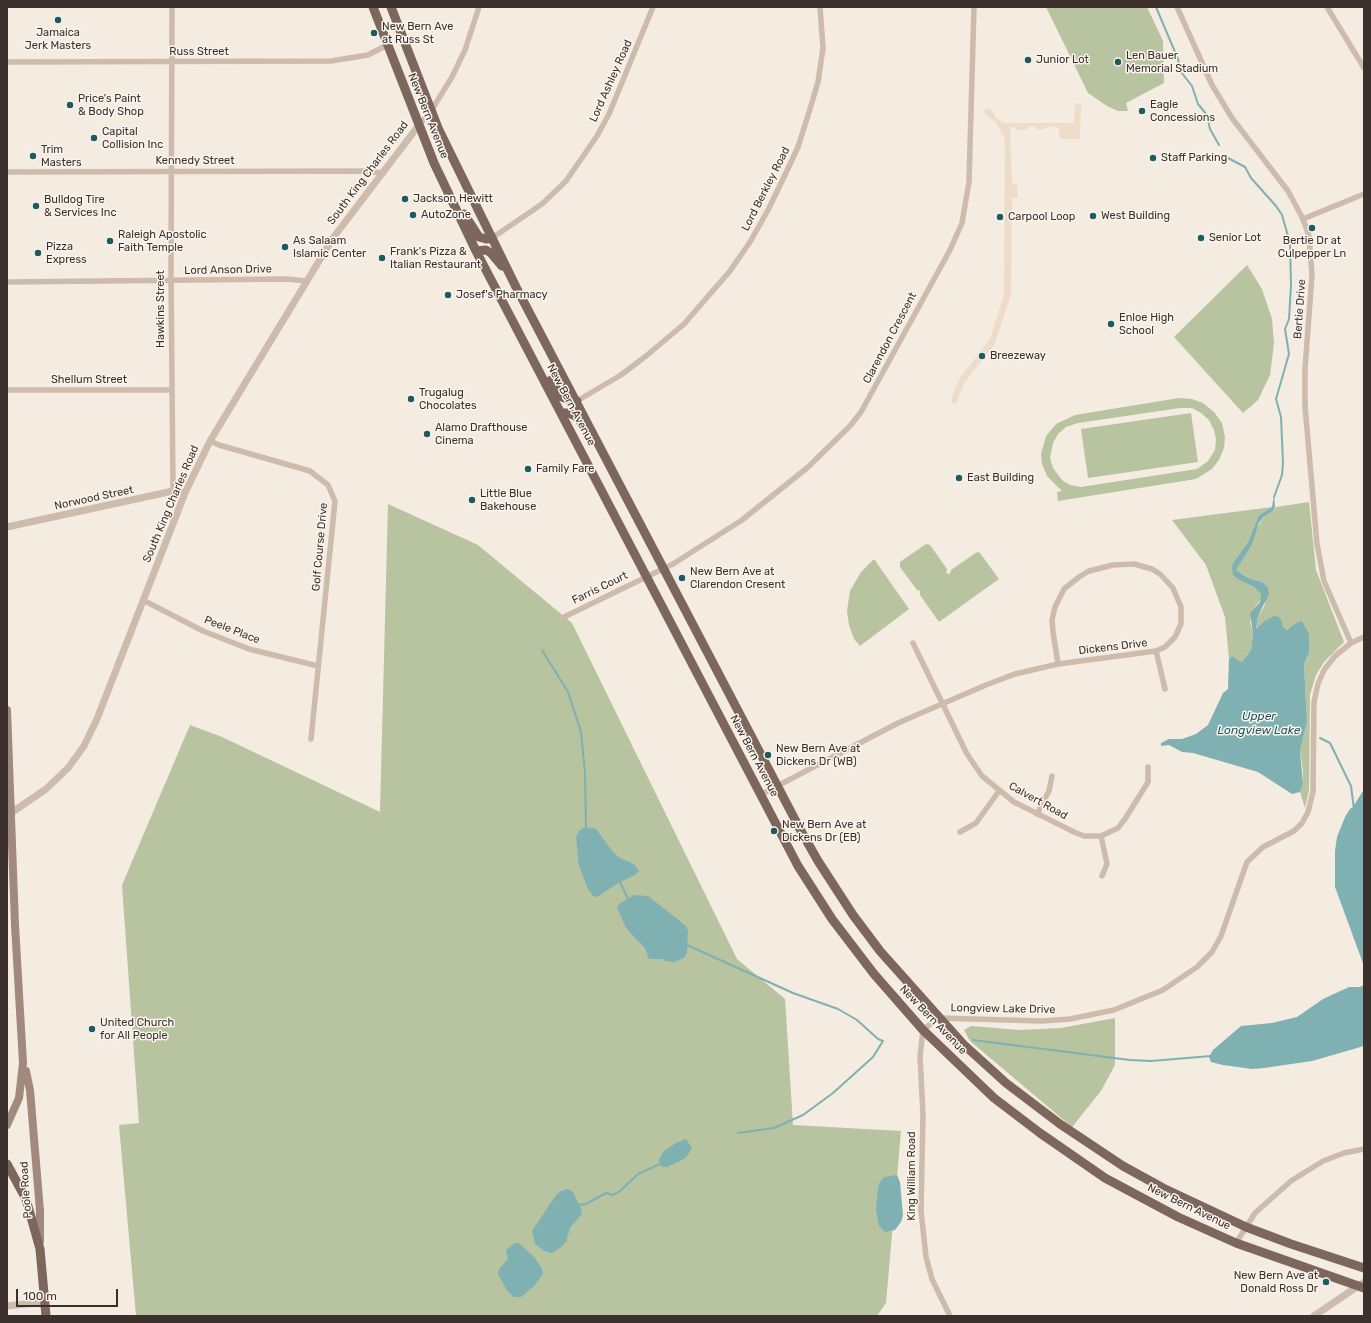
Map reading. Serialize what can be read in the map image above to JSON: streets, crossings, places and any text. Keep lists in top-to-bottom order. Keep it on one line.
{"streets":{"main road":["New Bern Avenue","Poole Road"],"street":["Russ Street","Lord Ashley Road","Kennedy Street","South King Charles Road","Lord Berkley Road","Lord Anson Drive","Hawkins Street","Bertie Drive","Clarendon Crescent","Shellum Street","Norwood Street","Golf Course Drive","Farris Court","Peele Place","Dickens Drive","Calvert Road","Longview Lake Drive","King William Road"]},"crossings":[["Russ Street","New Bern Avenue"],["Russ Street","Hawkins Street"],["Lord Ashley Road","New Bern Avenue"],["New Bern Avenue","South King Charles Road"],["New Bern Avenue","Lord Berkley Road"],["New Bern Avenue","Clarendon Crescent"],["New Bern Avenue","Farris Court"],["New Bern Avenue","Dickens Drive"],["New Bern Avenue","Longview Lake Drive"],["New Bern Avenue","King William Road"],["Kennedy Street","South King Charles Road"],["Kennedy Street","Hawkins Street"],["South King Charles Road","Lord Anson Drive"],["South King Charles Road","Norwood Street"],["South King Charles Road","Golf Course Drive"],["South King Charles Road","Peele Place"],["South King Charles Road","Poole Road"],["Lord Anson Drive","Hawkins Street"],["Hawkins Street","Shellum Street"],["Hawkins Street","Norwood Street"],["Bertie Drive","Longview Lake Drive"],["Clarendon Crescent","Farris Court"],["Golf Course Drive","Peele Place"],["Dickens Drive","Calvert Road"],["Longview Lake Drive","King William Road"]],"water":["Upper Longview Lake"],"places":["Jamaica Jerk Masters","New Bern Ave at Russ St","Junior Lot","Len Bauer Memorial Stadium","Price's Paint & Body Shop","Eagle Concessions","Capital Collision Inc","Trim Masters","Staff Parking","Jackson Hewitt","Bulldog Tire & Services Inc","AutoZone","West Building","Carpool Loop","Bertie Dr at Culpepper Ln","Senior Lot","Raleigh Apostolic Faith Temple","As Salaam Islamic Center","Pizza Express","Frank's Pizza & Italian Restaurant","Josef's Pharmacy","Enloe High School","Breezeway","Trugalug Chocolates","Alamo Drafthouse Cinema","Family Fare","East Building","Little Blue Bakehouse","New Bern Ave at Clarendon Cresent","New Bern Ave at Dickens Dr (WB)","New Bern Ave at Dickens Dr (EB)","United Church for All People","New Bern Ave at Donald Ross Dr"],"scale_bar":"100 m"}
